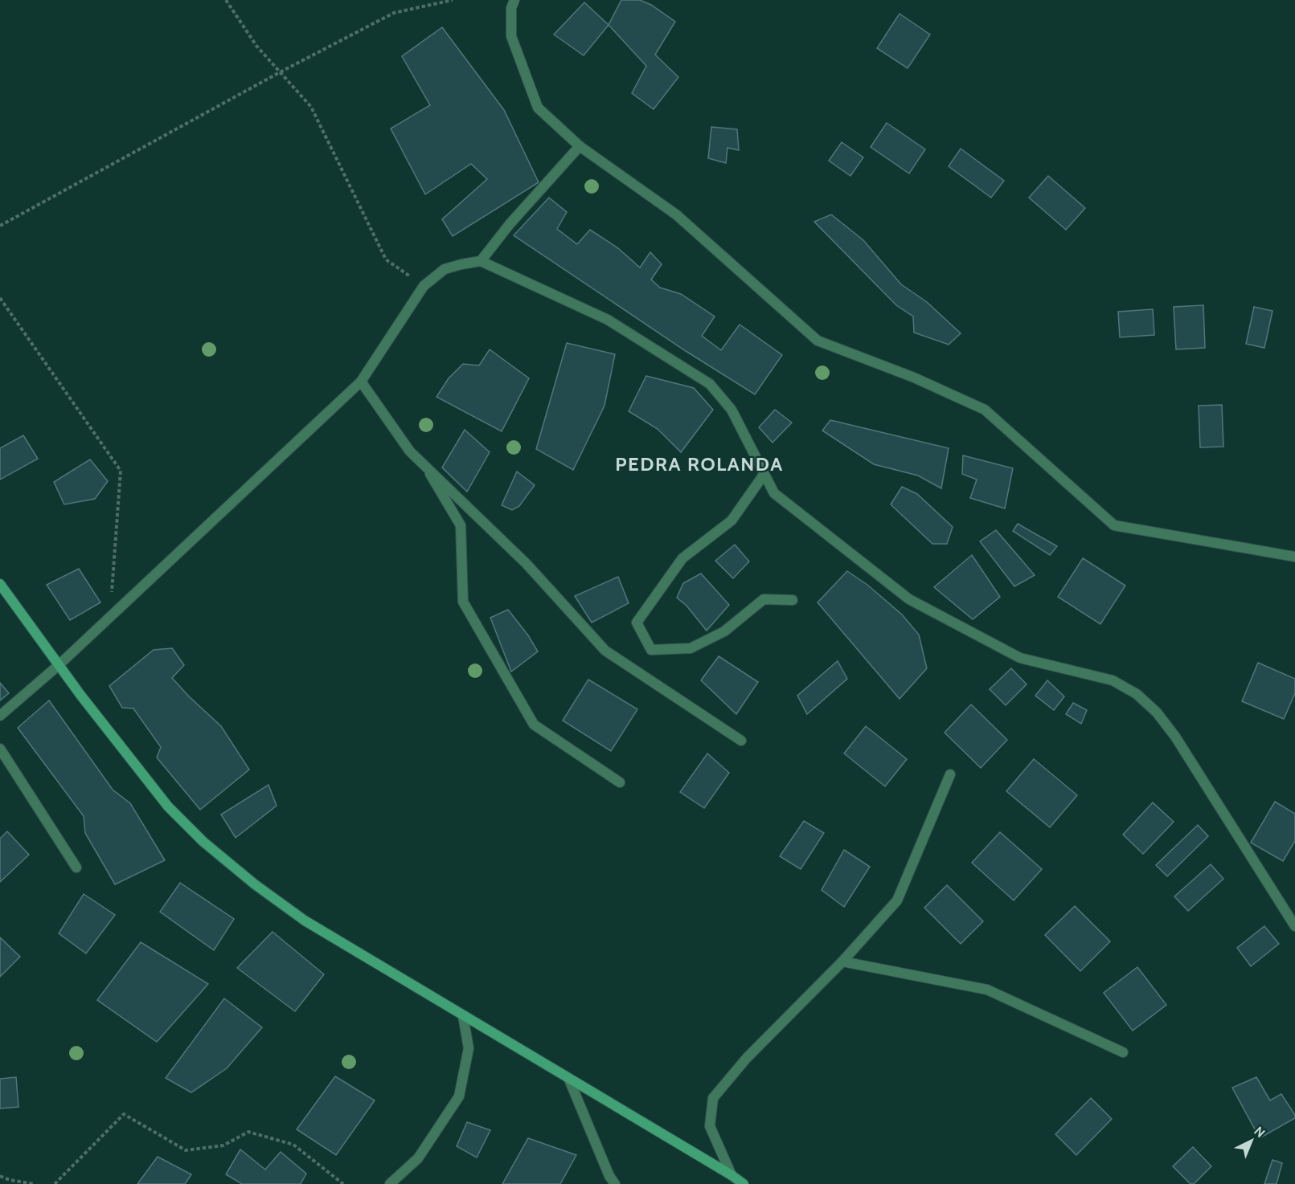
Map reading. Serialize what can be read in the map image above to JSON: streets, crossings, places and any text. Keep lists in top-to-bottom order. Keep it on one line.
{"districts":["PEDRA ROLANDA"],"north":"top right"}
